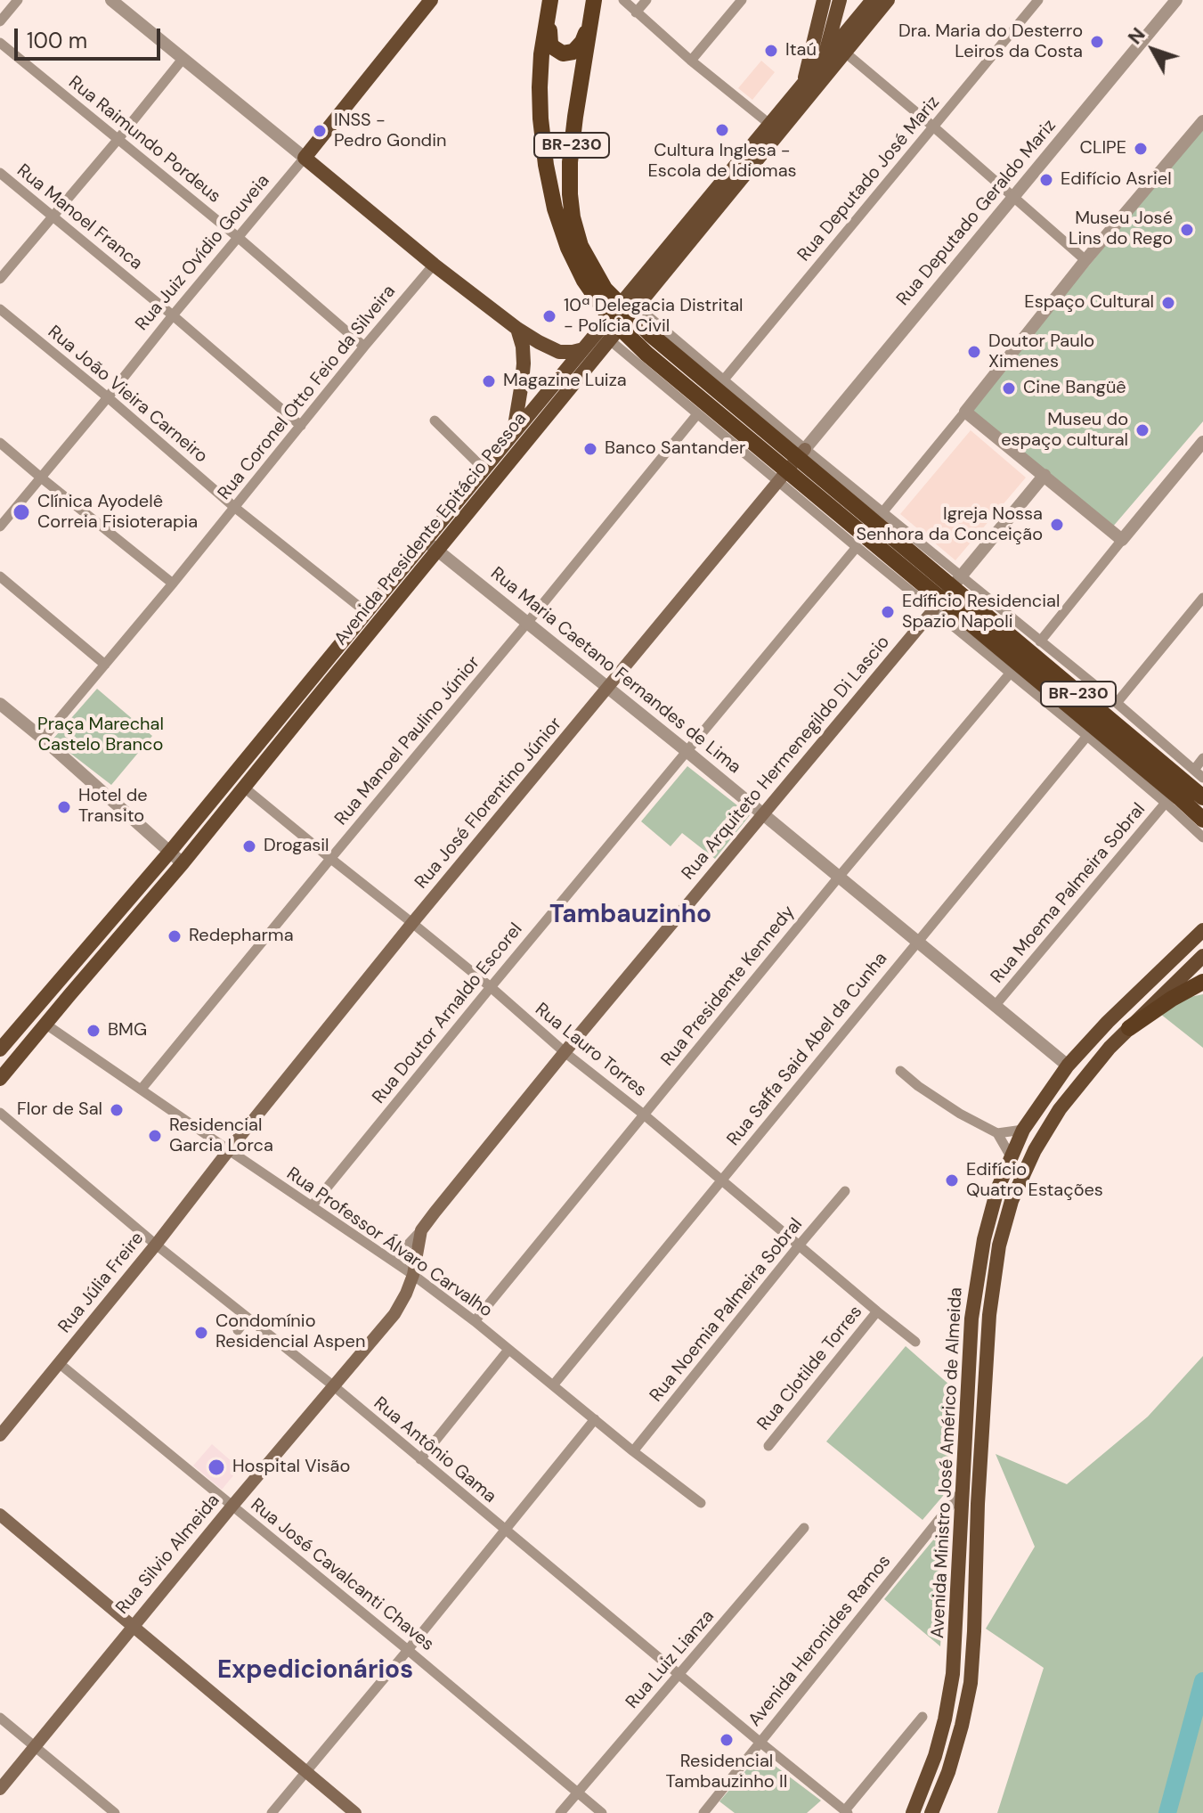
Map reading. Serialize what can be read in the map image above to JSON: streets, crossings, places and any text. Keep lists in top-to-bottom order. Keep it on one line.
{"streets":{"highway":["BR-230"],"main road":["Rua Juiz Ovídio Gouveia","Avenida Presidente Epitácio Pessoa","Rua Arquiteto Hermenegildo Di Lascio","Rua José Florentino Júnior","Rua Júlia Freire","Avenida Ministro José Américo de Almeida","Rua Silvio Almeida"],"street":["Rua Raimundo Pordeus","Rua Deputado José Mariz","Rua Deputado Geraldo Mariz","Rua Manoel Franca","Rua Coronel Otto Feio da Silveira","Rua João Vieira Carneiro","Rua Maria Caetano Fernandes de Lima","Rua Manoel Paulino Júnior","Rua Moema Palmeira Sobral","Rua Presidente Kennedy","Rua Doutor Arnaldo Escorel","Rua Saffa Said Abel da Cunha","Rua Lauro Torres","Rua Professor Álvaro Carvalho","Rua Noemia Palmeira Sobral","Rua Clotilde Torres","Rua Antônio Gama","Rua José Cavalcanti Chaves","Avenida Heronides Ramos","Rua Luiz Lianza"]},"crossings":[["Rua Raimundo Pordeus","Rua Juiz Ovídio Gouveia"],["Rua Raimundo Pordeus","Rua Coronel Otto Feio da Silveira"],["Rua Deputado Geraldo Mariz","Rua José Florentino Júnior"],["Rua Manoel Franca","Rua Juiz Ovídio Gouveia"],["Rua Manoel Franca","Rua Coronel Otto Feio da Silveira"],["Rua Juiz Ovídio Gouveia","Rua João Vieira Carneiro"],["Rua Coronel Otto Feio da Silveira","Rua João Vieira Carneiro"],["Rua João Vieira Carneiro","Avenida Presidente Epitácio Pessoa"],["Avenida Presidente Epitácio Pessoa","Rua Maria Caetano Fernandes de Lima"],["Avenida Presidente Epitácio Pessoa","Rua Lauro Torres"],["Avenida Presidente Epitácio Pessoa","Rua Professor Álvaro Carvalho"],["Rua Maria Caetano Fernandes de Lima","Rua Manoel Paulino Júnior"],["Rua Maria Caetano Fernandes de Lima","Rua Arquiteto Hermenegildo Di Lascio"],["Rua Maria Caetano Fernandes de Lima","Rua José Florentino Júnior"],["Rua Maria Caetano Fernandes de Lima","Rua Moema Palmeira Sobral"],["Rua Maria Caetano Fernandes de Lima","Rua Presidente Kennedy"],["Rua Maria Caetano Fernandes de Lima","Rua Doutor Arnaldo Escorel"],["Rua Maria Caetano Fernandes de Lima","Rua Saffa Said Abel da Cunha"],["Rua Maria Caetano Fernandes de Lima","Avenida Ministro José Américo de Almeida"],["Rua Manoel Paulino Júnior","Rua Lauro Torres"],["Rua Manoel Paulino Júnior","Rua Professor Álvaro Carvalho"],["Rua Arquiteto Hermenegildo Di Lascio","Rua Lauro Torres"],["Rua Arquiteto Hermenegildo Di Lascio","Rua Professor Álvaro Carvalho"],["Rua Arquiteto Hermenegildo Di Lascio","Rua Silvio Almeida"],["Rua José Florentino Júnior","Rua Lauro Torres"],["Rua José Florentino Júnior","Rua Professor Álvaro Carvalho"],["Rua José Florentino Júnior","Rua Júlia Freire"],["Rua Presidente Kennedy","Rua Lauro Torres"],["Rua Presidente Kennedy","Rua Professor Álvaro Carvalho"],["Rua Doutor Arnaldo Escorel","Rua Lauro Torres"],["Rua Doutor Arnaldo Escorel","Rua Professor Álvaro Carvalho"],["Rua Saffa Said Abel da Cunha","Rua Lauro Torres"],["Rua Saffa Said Abel da Cunha","Rua Professor Álvaro Carvalho"],["Rua Lauro Torres","Rua Noemia Palmeira Sobral"],["Rua Lauro Torres","Rua Clotilde Torres"],["Rua Professor Álvaro Carvalho","Rua Júlia Freire"],["Rua Professor Álvaro Carvalho","Rua Noemia Palmeira Sobral"],["Rua Professor Álvaro Carvalho","Rua Silvio Almeida"],["Rua Júlia Freire","Rua Antônio Gama"],["Rua Júlia Freire","Rua José Cavalcanti Chaves"],["Rua Antônio Gama","Rua Silvio Almeida"],["Rua Antônio Gama","Avenida Heronides Ramos"],["Rua Antônio Gama","Rua Luiz Lianza"],["Avenida Ministro José Américo de Almeida","Avenida Heronides Ramos"],["Rua Silvio Almeida","Rua José Cavalcanti Chaves"],["Rua José Cavalcanti Chaves","Rua Luiz Lianza"]],"districts":["Tambauzinho","Expedicionários"],"parks":["Praça Marechal Castelo Branco"],"places":["Dra. Maria do Desterro Leiros da Costa","Itaú","Cultura Inglesa - Escola de Idiomas","INSS - Pedro Gondin","CLIPE","Edifício Asriel","Museu José Lins do Rego","Espaço Cultural","10ª Delegacia Distrital - Polícia Civil","Doutor Paulo Ximenes","Magazine Luiza","Cine Bangüê","Museu do espaço cultural","Banco Santander","Clínica Ayodelê Correia Fisioterapia","Igreja Nossa Senhora da Conceição","Edíficio Residencial Spazio Napoli","Hotel de Transito","Drogasil","Redepharma","BMG","Flor de Sal","Residencial Garcia Lorca","Edifício Quatro Estações","Condomínio Residencial Aspen","Hospital Visão","Residencial Tambauzinho II"],"scale_bar":"100 m","north":"top left"}
